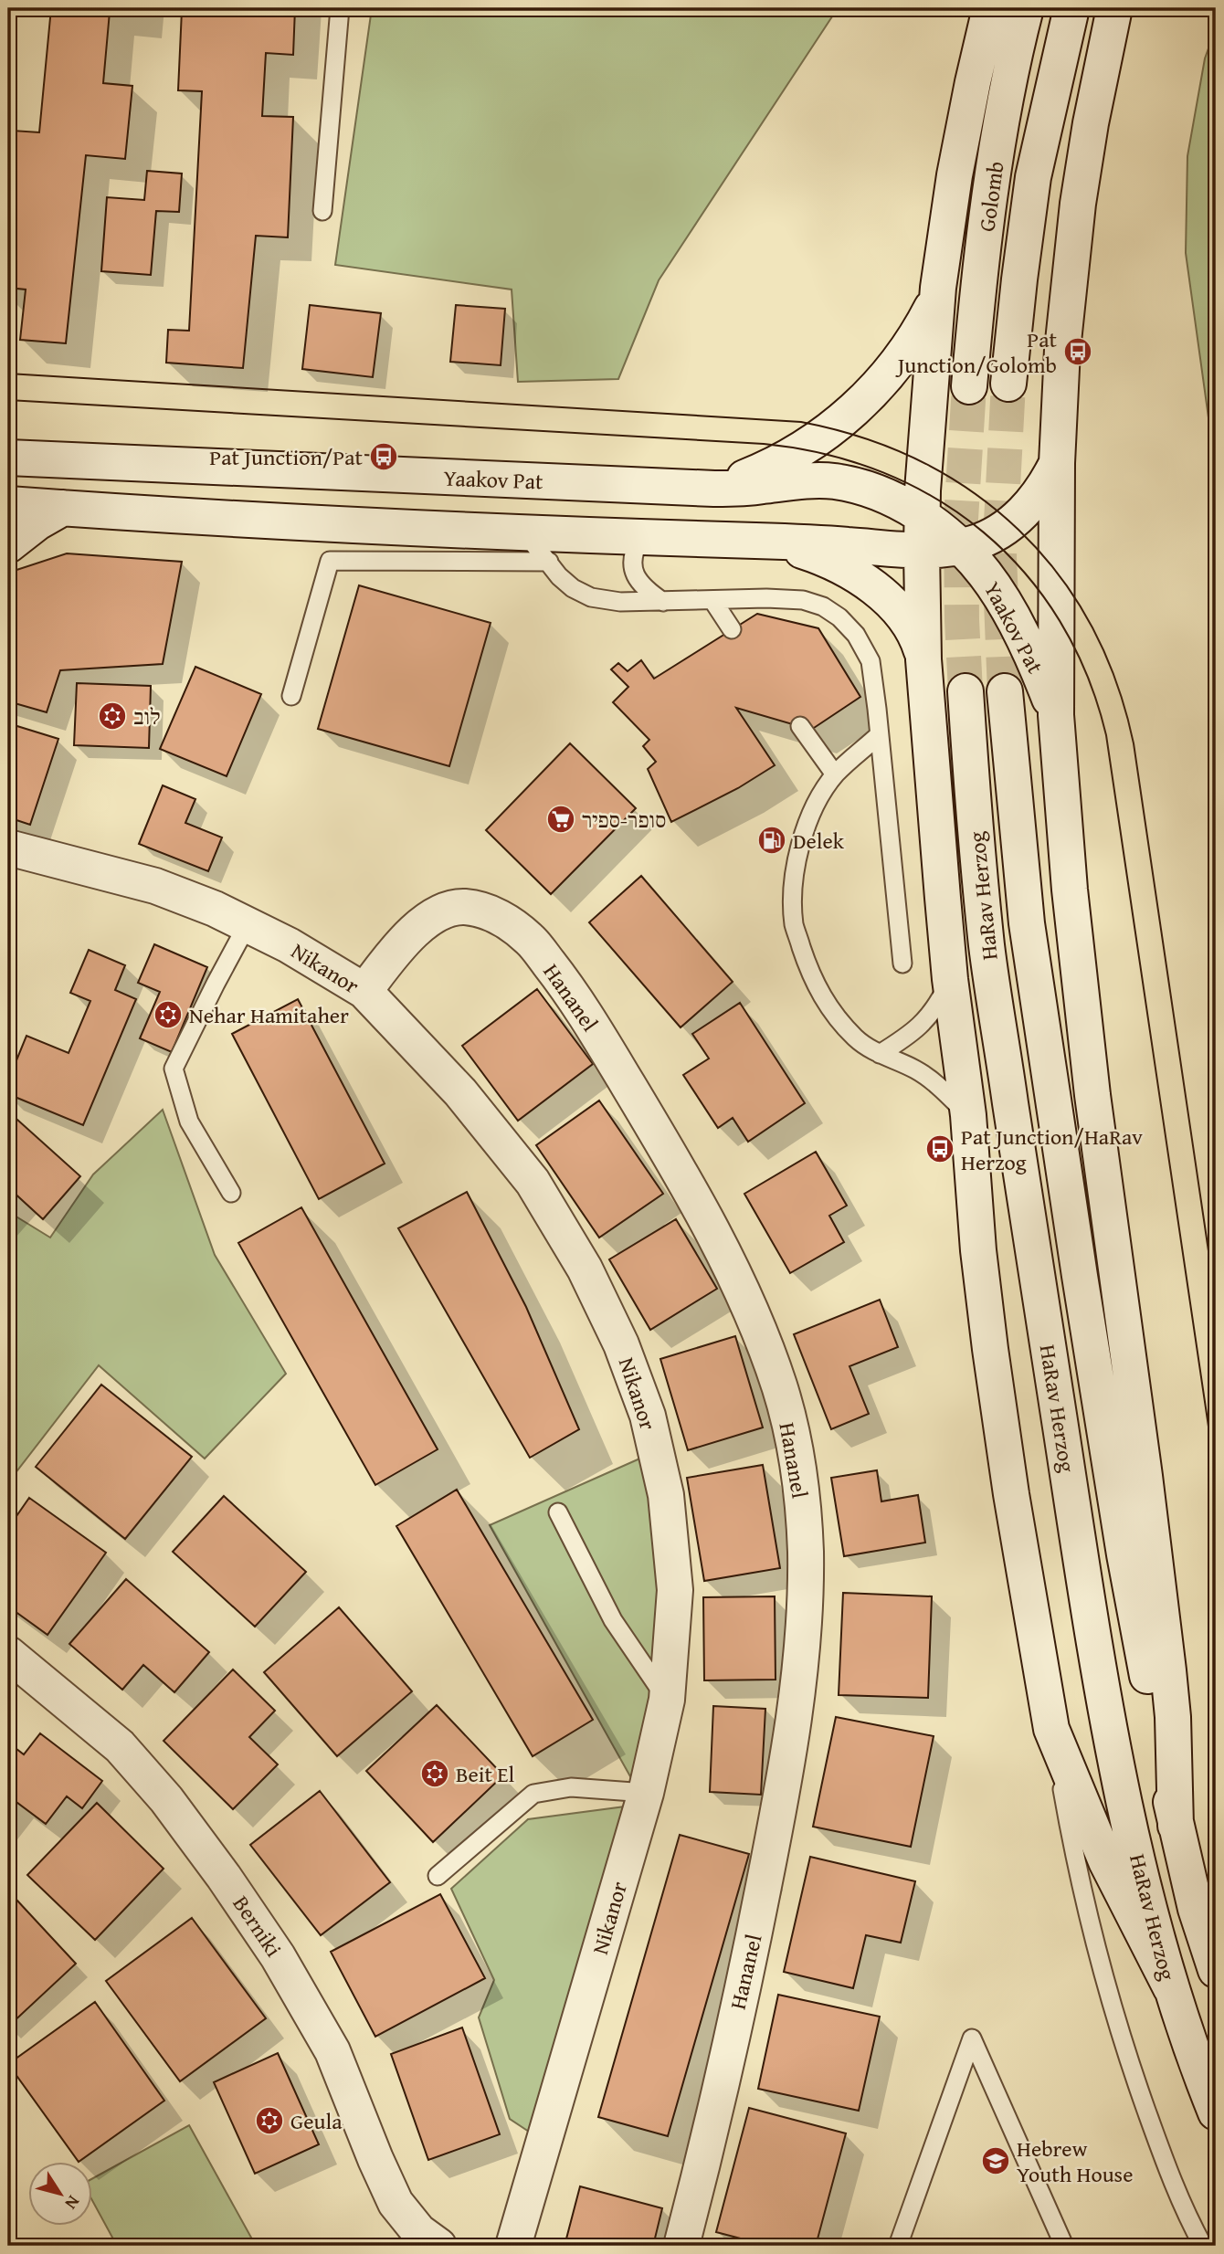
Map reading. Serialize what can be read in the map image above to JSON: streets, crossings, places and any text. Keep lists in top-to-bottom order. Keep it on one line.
{"streets":{"main road":["Golomb","Yaakov Pat","HaRav Herzog","Nikanor","Hananel","Berniki"]},"crossings":[["Nikanor","Hananel"]],"places":{"bus stop":["Pat Junction/Golomb","Pat Junction/Pat","Pat Junction/HaRav Herzog"],"synagogue":["לוב","Nehar Hamitaher","Beit El","Geula"],"supermarket":["סופר-ספיר"],"fuel station":["Delek"],"school or university":["Hebrew Youth House"]},"north":"bottom right"}
